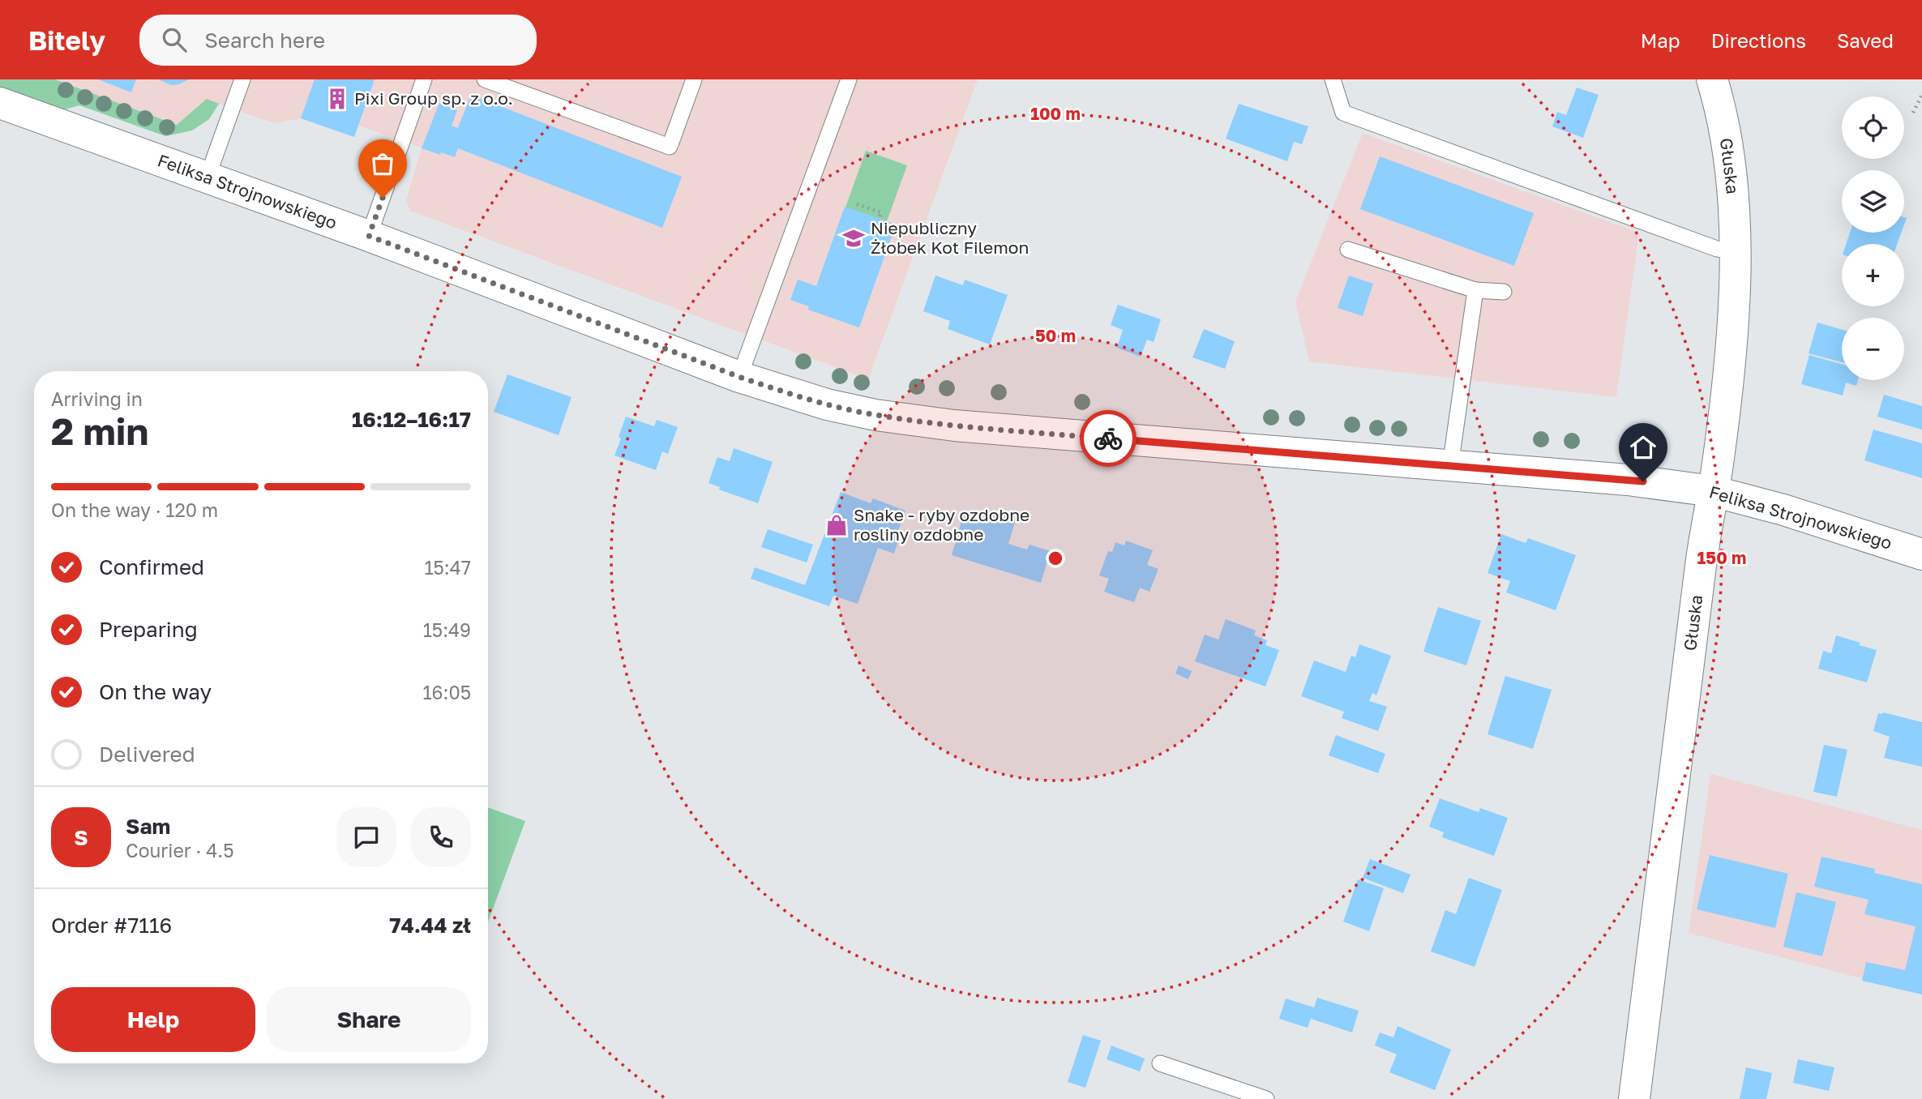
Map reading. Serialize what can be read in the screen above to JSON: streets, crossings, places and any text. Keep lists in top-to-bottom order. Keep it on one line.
{"streets":{"street":["Głuska","Feliksa Strojnowskiego"]},"crossings":[["Głuska","Feliksa Strojnowskiego"]],"places":{"building":["Pixi Group sp. z o.o."],"school or university":["Niepubliczny Żłobek Kot Filemon"],"shop":["Snake - ryby ozdobne rosliny ozdobne"]},"page":{"header":"Bitely","search":"Search here","nav":["Map","Directions","Saved"],"map_buttons":["+","−"],"heading":["2 min","Arriving in","16:12–16:17"],"panel":["Sam","Courier · 4.5","Order #7116","74.44 zł"],"bar":"On the way · 120 m","list":[["Confirmed","15:47"],["Preparing","15:49"],["On the way","16:05"],"Delivered"],"round":"S","buttons":["Help","Share"]},"rings":["100 m","50 m","150 m"]}
